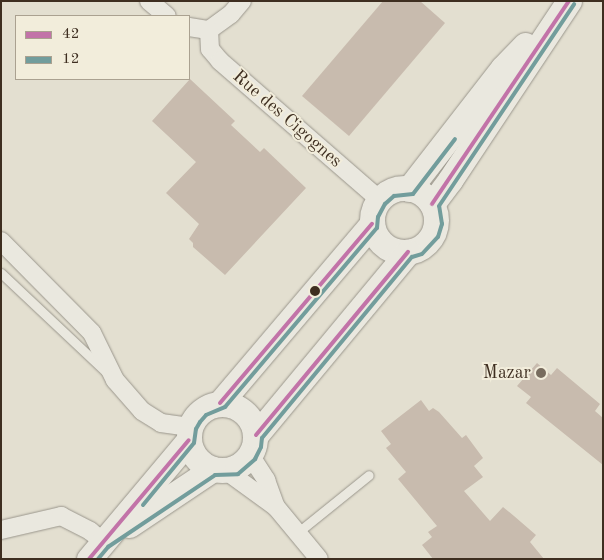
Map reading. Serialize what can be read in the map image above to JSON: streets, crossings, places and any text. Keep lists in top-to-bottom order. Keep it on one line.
{"streets":{"street":["Rue des Cigognes"]},"places":["Mazar"],"lines":["transit line 42","transit line 12"],"legend":["42","12"]}
